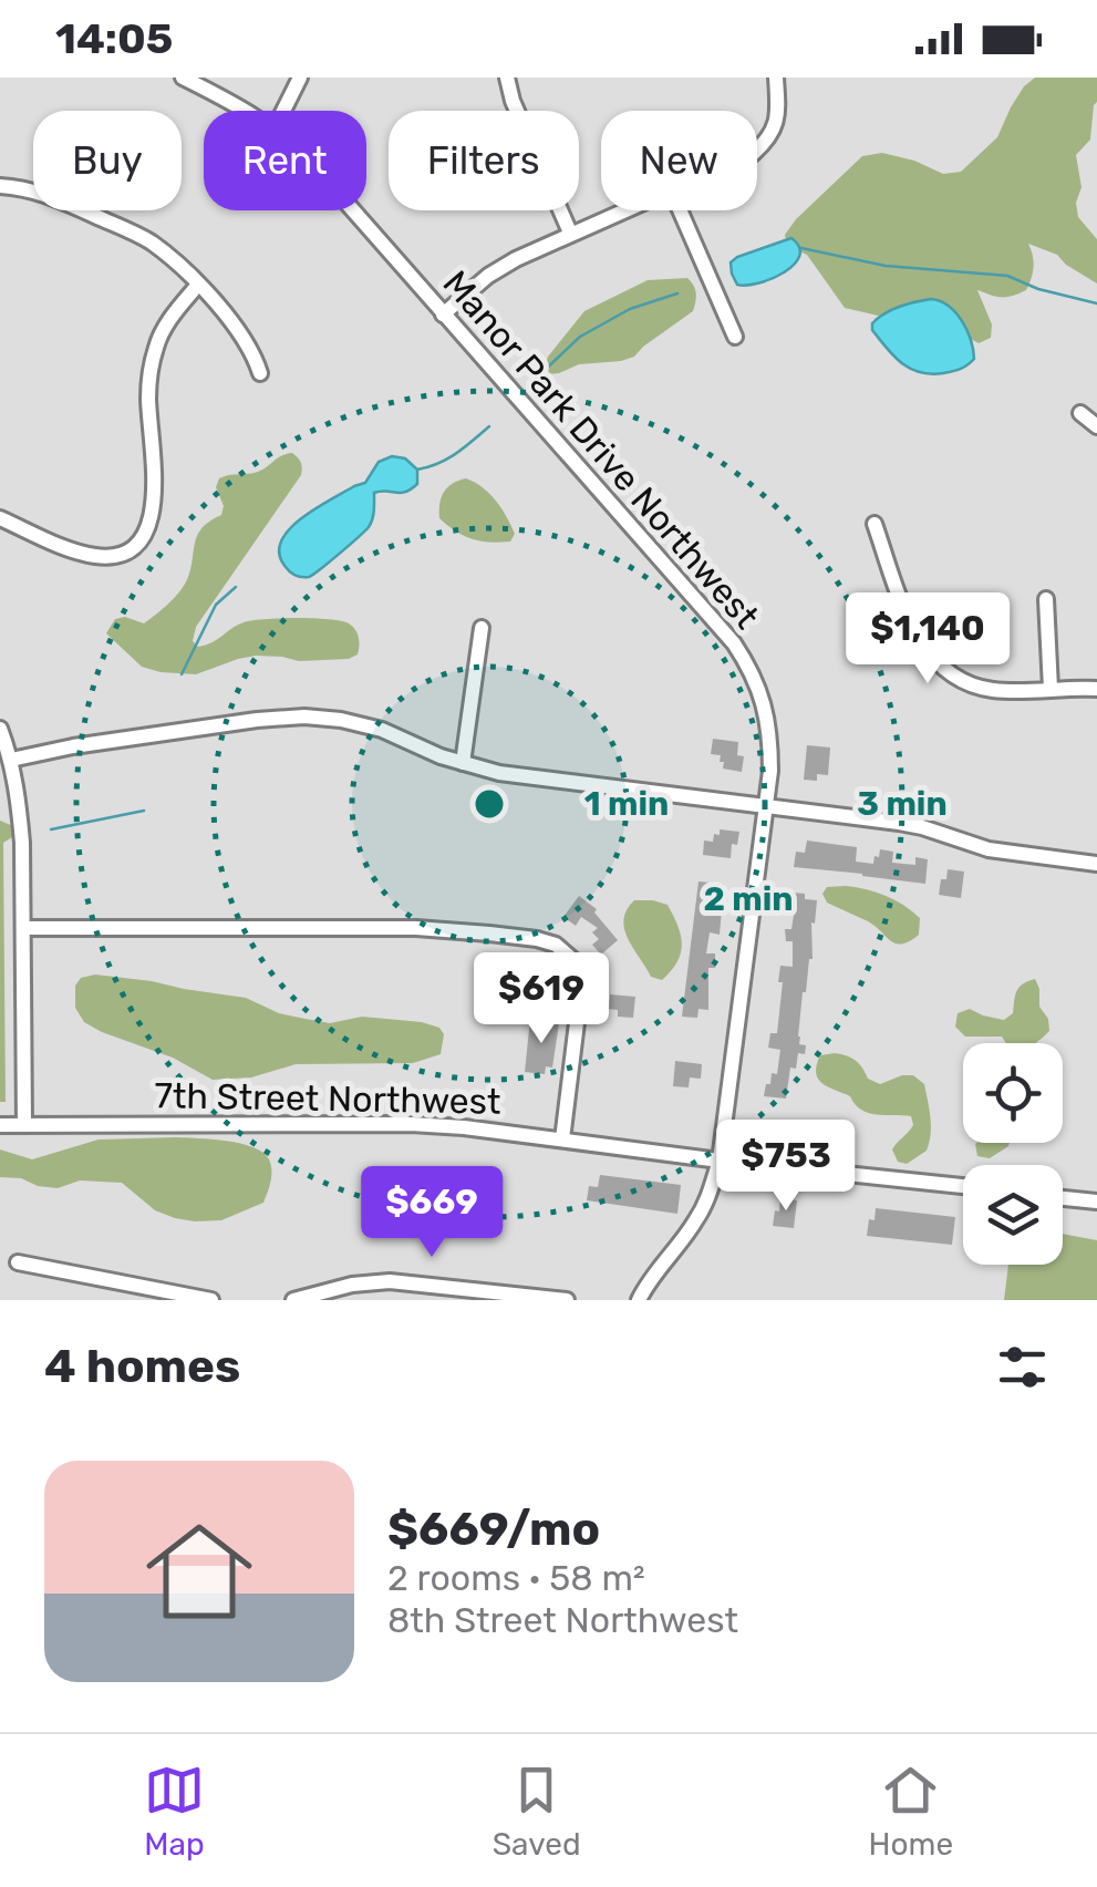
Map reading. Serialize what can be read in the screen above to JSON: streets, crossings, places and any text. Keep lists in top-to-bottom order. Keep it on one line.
{"streets":{"street":["Manor Park Drive Northwest","7th Street Northwest"]},"crossings":[["Manor Park Drive Northwest","7th Street Northwest"]],"page":{"status":"14:05","chip":["Buy","Rent","Filters","New"],"price":["$1,140","$619","$753","$669"],"heading":"4 homes","list":[{"name":"$669/mo","note":"2 rooms · 58 m² · 8th Street Northwest"}],"tabs":["Map","Saved","Home"]},"rings":["1 min","3 min","2 min"]}
